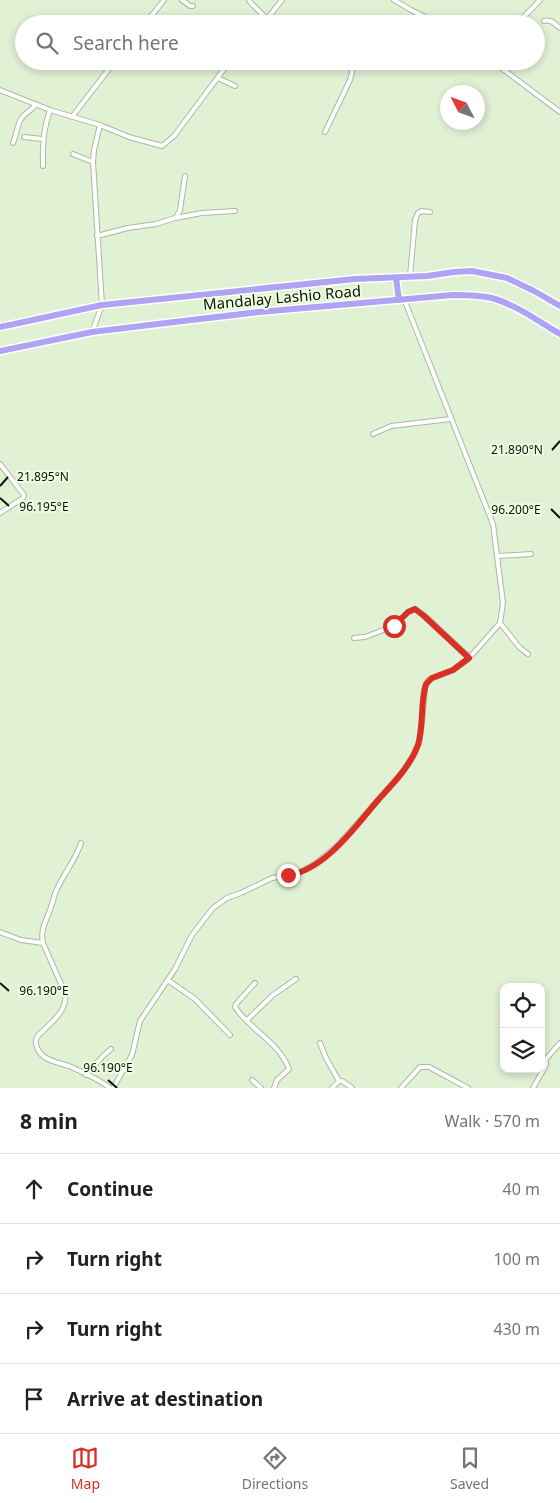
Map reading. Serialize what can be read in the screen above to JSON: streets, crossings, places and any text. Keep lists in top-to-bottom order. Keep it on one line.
{"streets":{"highway":["Mandalay Lashio Road"]},"north":"top left","page":{"search":"Search here","heading":["8 min","Walk · 570 m"],"list":[["Continue","40 m"],["Turn right","100 m"],["Turn right","430 m"],"Arrive at destination"],"nav":["Map","Directions","Saved"]},"coordinates":["21.890°N","21.895°N","96.195°E","96.200°E","96.190°E"]}
